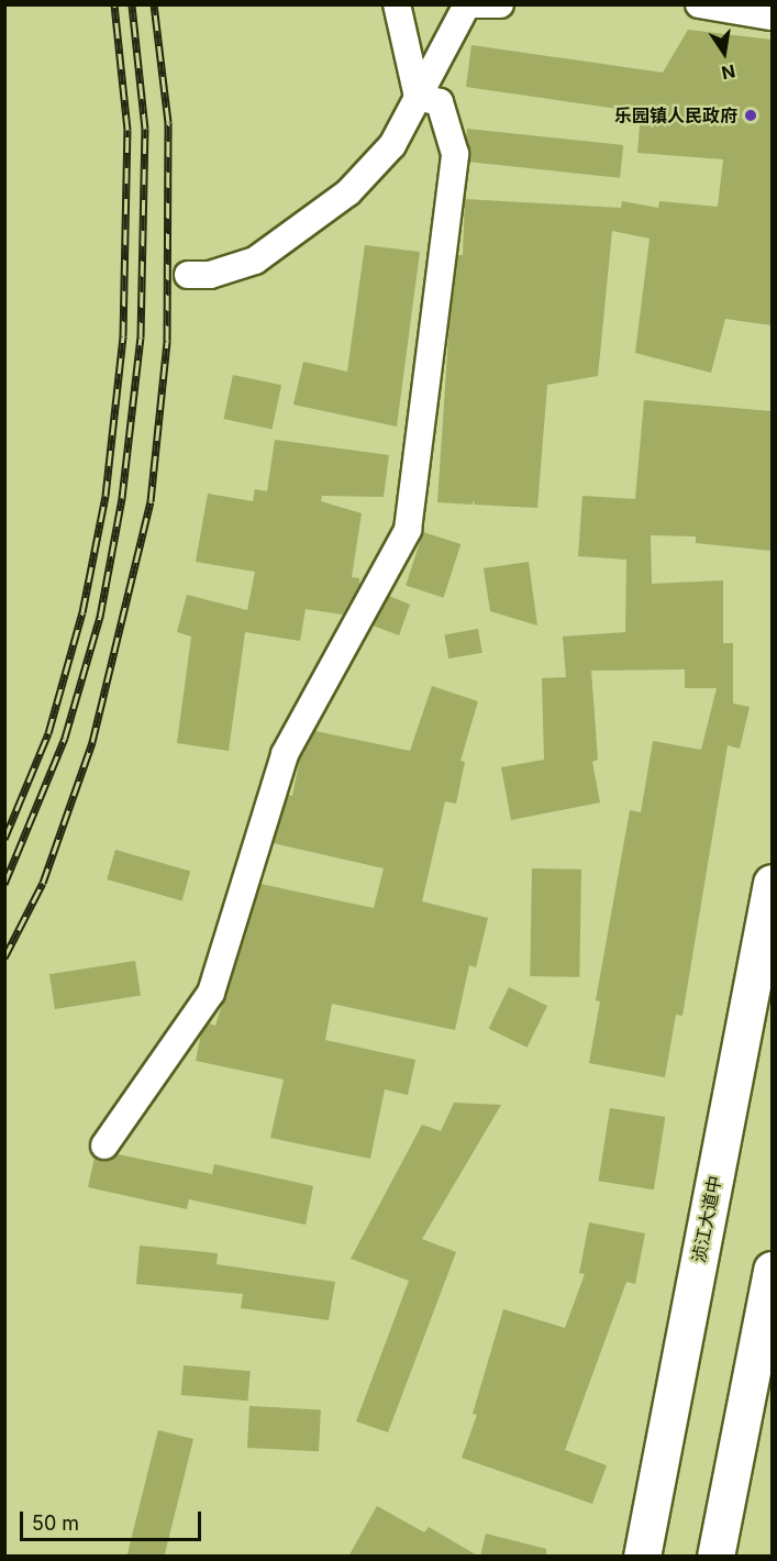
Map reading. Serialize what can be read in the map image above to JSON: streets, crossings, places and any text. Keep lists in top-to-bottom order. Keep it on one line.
{"streets":{"main road":["浈江大道中"]},"places":["乐园镇人民政府"],"scale_bar":"50 m","north":"bottom"}
